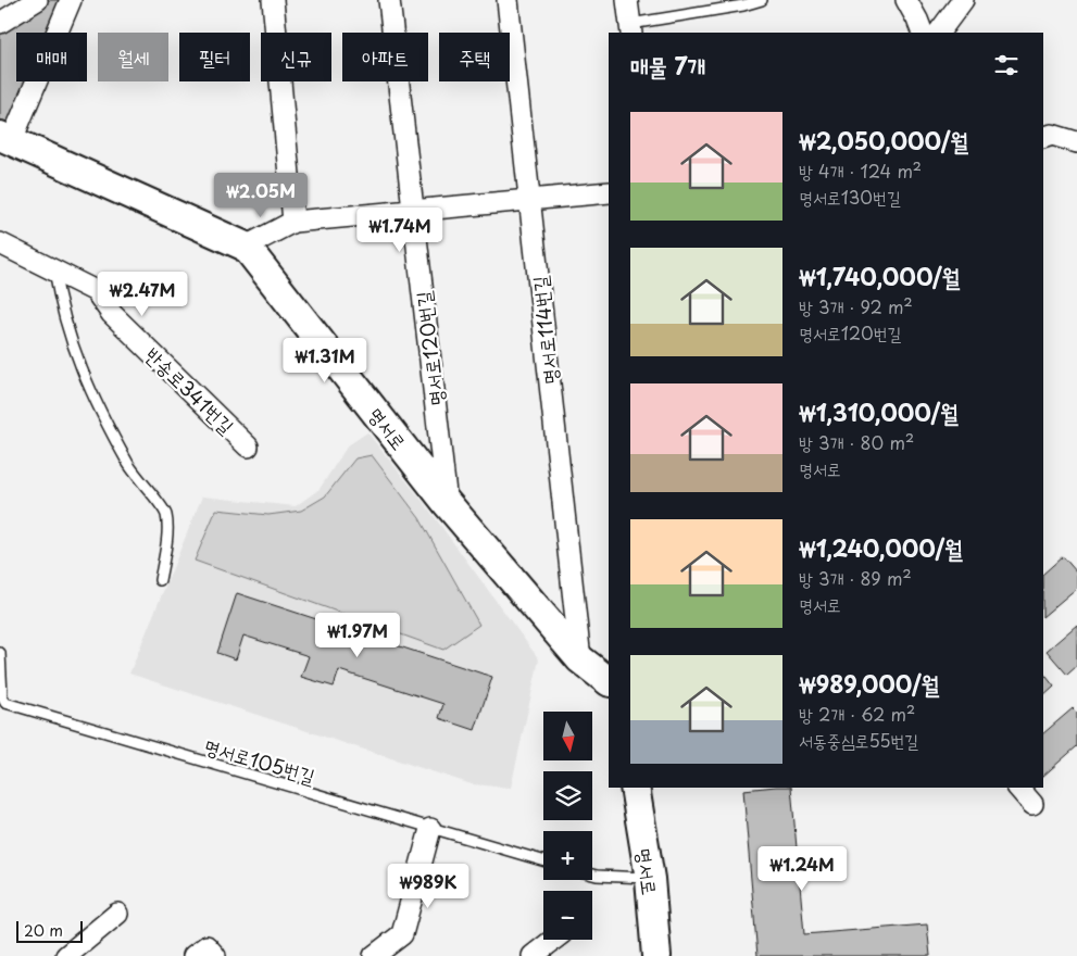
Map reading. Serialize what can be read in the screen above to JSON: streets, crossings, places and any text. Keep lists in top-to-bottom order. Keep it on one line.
{"streets":{"street":["명서로114번길","명서로120번길","반송로341번길","명서로"],"lane":["명서로105번길"]},"crossings":[["명서로114번길","명서로"],["명서로120번길","명서로"]],"scale_bar":"20 m","north":"bottom","page":{"chip":["매매","월세","필터","신규","아파트","주택"],"heading":"매물 7개","list":[{"name":"₩2,050,000/월","note":"방 4개 · 124 m² · 명서로130번길"},{"name":"₩1,740,000/월","note":"방 3개 · 92 m² · 명서로120번길"},{"name":"₩1,310,000/월","note":"방 3개 · 80 m² · 명서로"},{"name":"₩1,240,000/월","note":"방 3개 · 89 m² · 명서로"},{"name":"₩989,000/월","note":"방 2개 · 62 m² · 서동중심로55번길"}],"price":["₩2.05M","₩1.74M","₩2.47M","₩1.31M","₩1.97M","₩1.24M","₩989K"],"map_buttons":["+","−"],"scale":"20 m"}}
